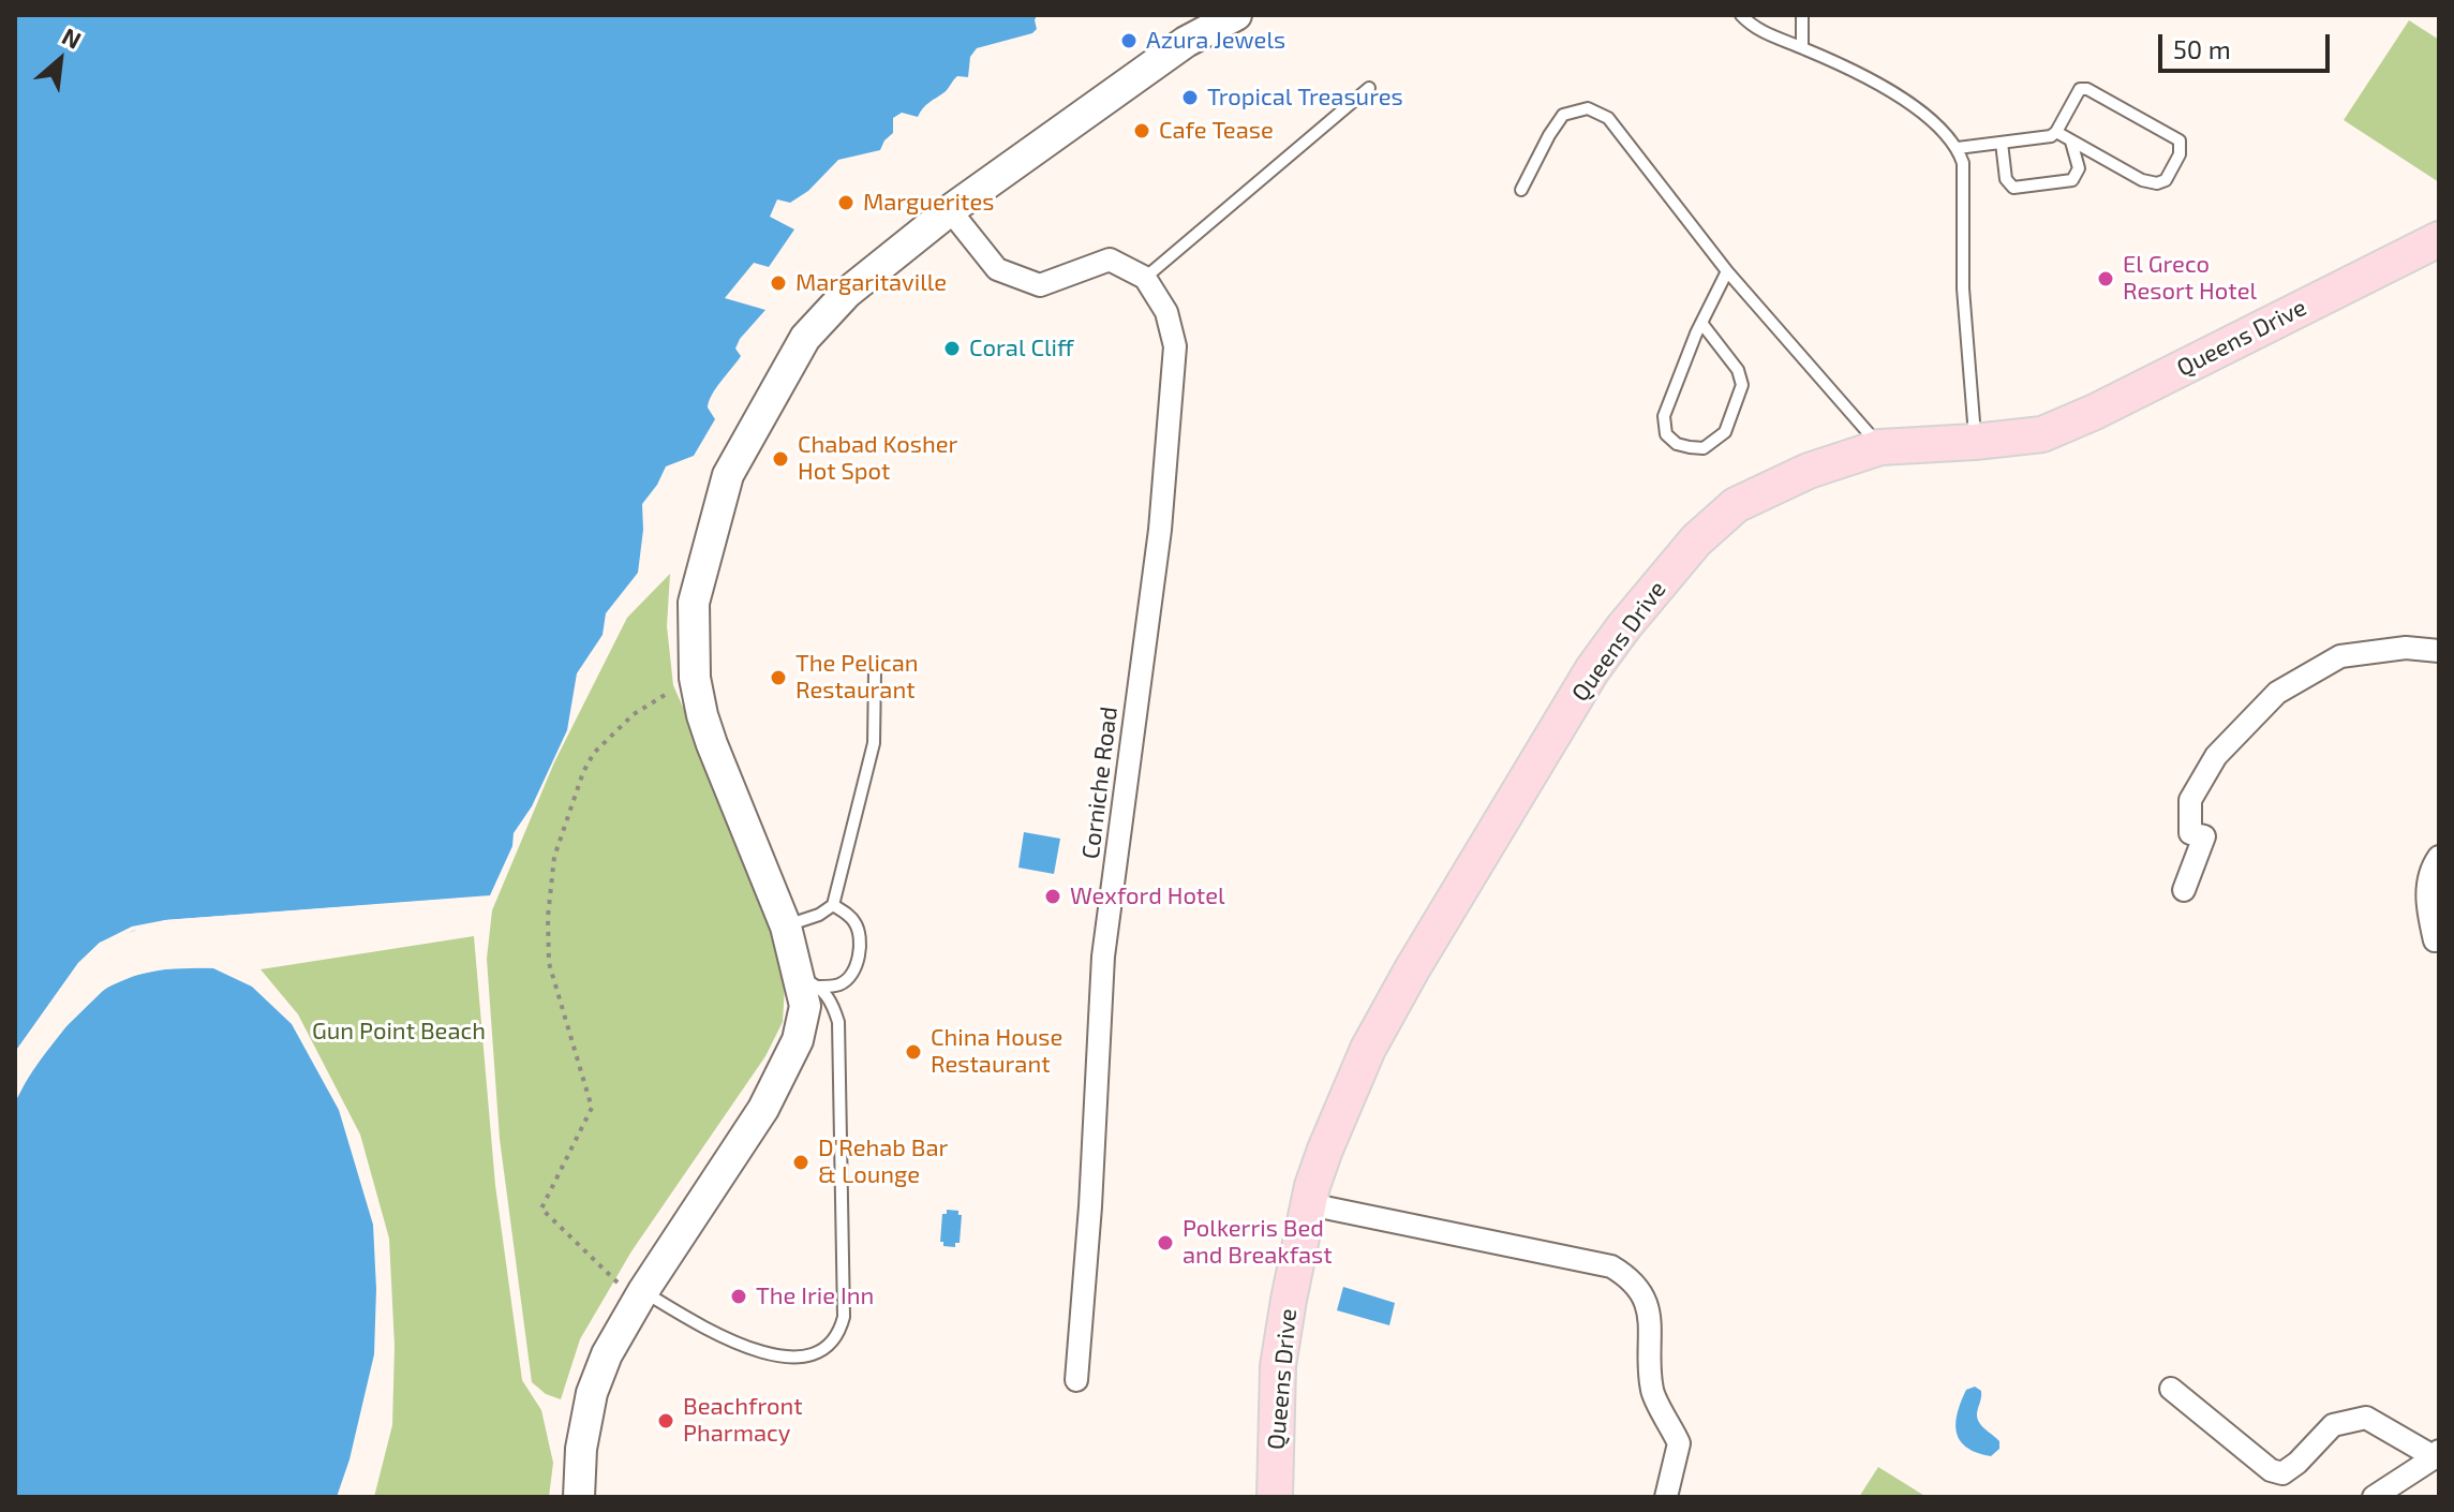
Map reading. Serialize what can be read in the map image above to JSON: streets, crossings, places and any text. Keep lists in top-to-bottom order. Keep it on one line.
{"streets":{"main road":["Queens Drive"],"street":["Corniche Road"]},"parks":["Gun Point Beach"],"places":["Azura Jewels","Tropical Treasures","Cafe Tease","Marguerites","El Greco Resort Hotel","Margaritaville","Coral Cliff","Chabad Kosher Hot Spot","The Pelican Restaurant","Wexford Hotel","China House Restaurant","D'Rehab Bar & Lounge","Polkerris Bed and Breakfast","The Irie Inn","Beachfront Pharmacy"],"scale_bar":"50 m","north":"top right"}
